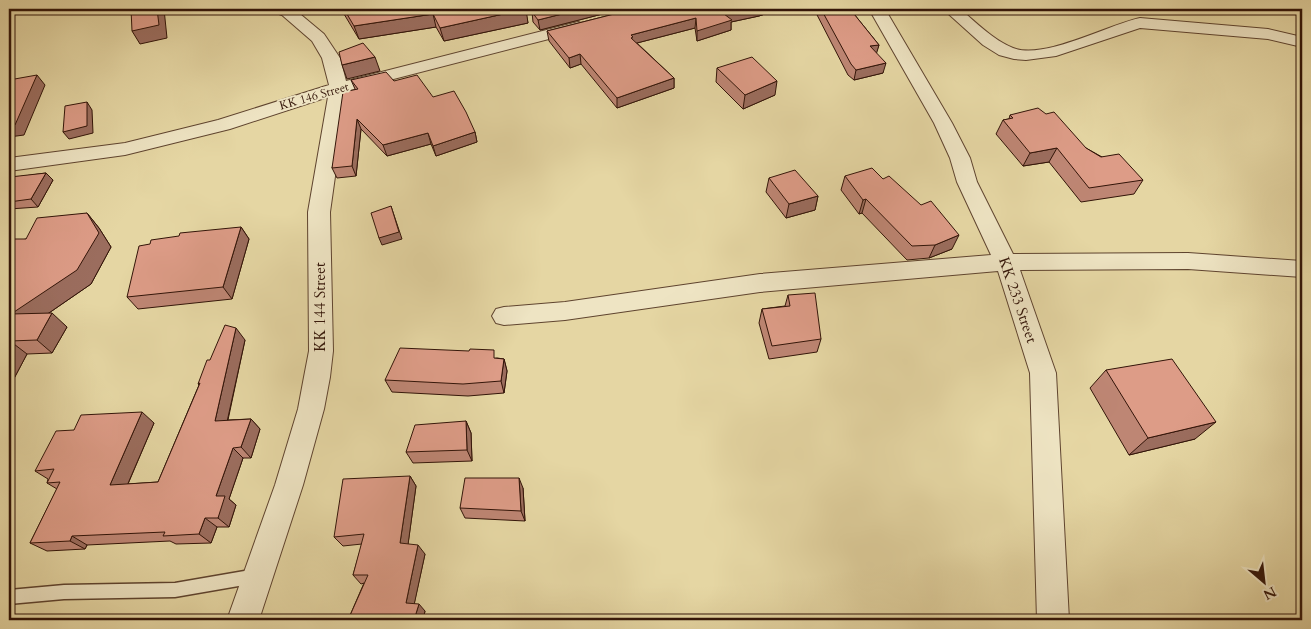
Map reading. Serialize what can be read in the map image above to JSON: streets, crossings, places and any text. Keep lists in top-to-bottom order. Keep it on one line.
{"streets":{"street":["KK 146 Street","KK 233 Street","KK 144 Street"]},"crossings":[["KK 146 Street","KK 144 Street"]],"north":"bottom right"}
